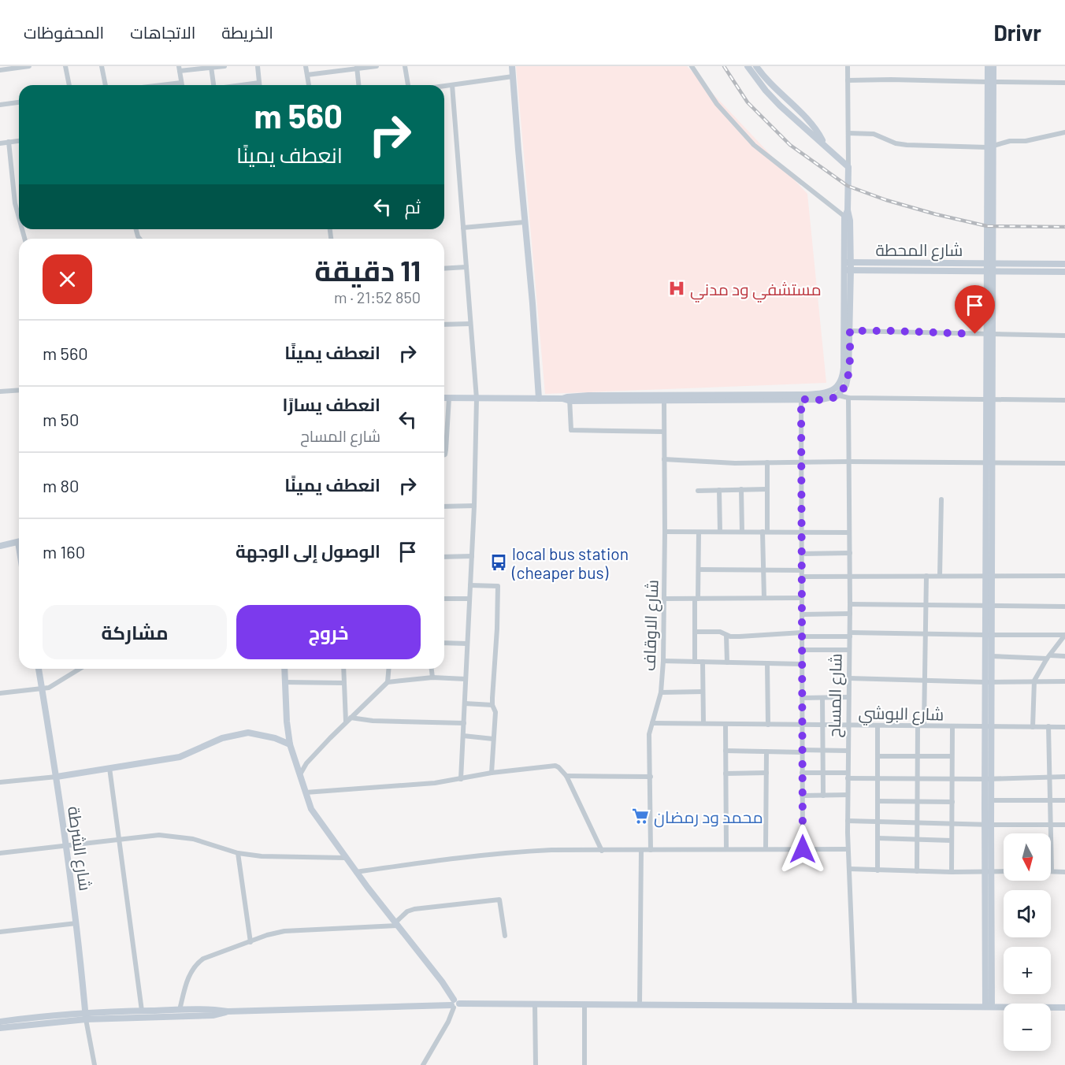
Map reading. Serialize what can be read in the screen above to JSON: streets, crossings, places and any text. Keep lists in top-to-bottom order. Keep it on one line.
{"streets":{"main road":["شارع المحطة","شارع الشرطة"],"street":["شارع الاوقاف","شارع المساح","شارع البوشي"]},"crossings":[["شارع الاوقاف","شارع البوشي"],["شارع المساح","شارع البوشي"]],"places":{"hospital":["مستشفي ود مدني"],"bus stop":["local bus station (cheaper bus)"],"supermarket":["محمد ود رمضان"]},"north":"bottom","page":{"header":"Drivr","nav":["الخريطة","الاتجاهات","المحفوظات"],"turn":["560 m","انعطف يمينًا"],"then":"ثم","heading":["11 دقيقة","850 m · 21:52"],"list":[{"name":"انعطف يمينًا","value":"560 m"},{"name":"انعطف يسارًا","note":"شارع المساح","value":"50 m"},{"name":"انعطف يمينًا","value":"80 m"},{"name":"الوصول إلى الوجهة","value":"160 m"}],"buttons":["خروج","مشاركة"],"map_buttons":["+","−"]}}
